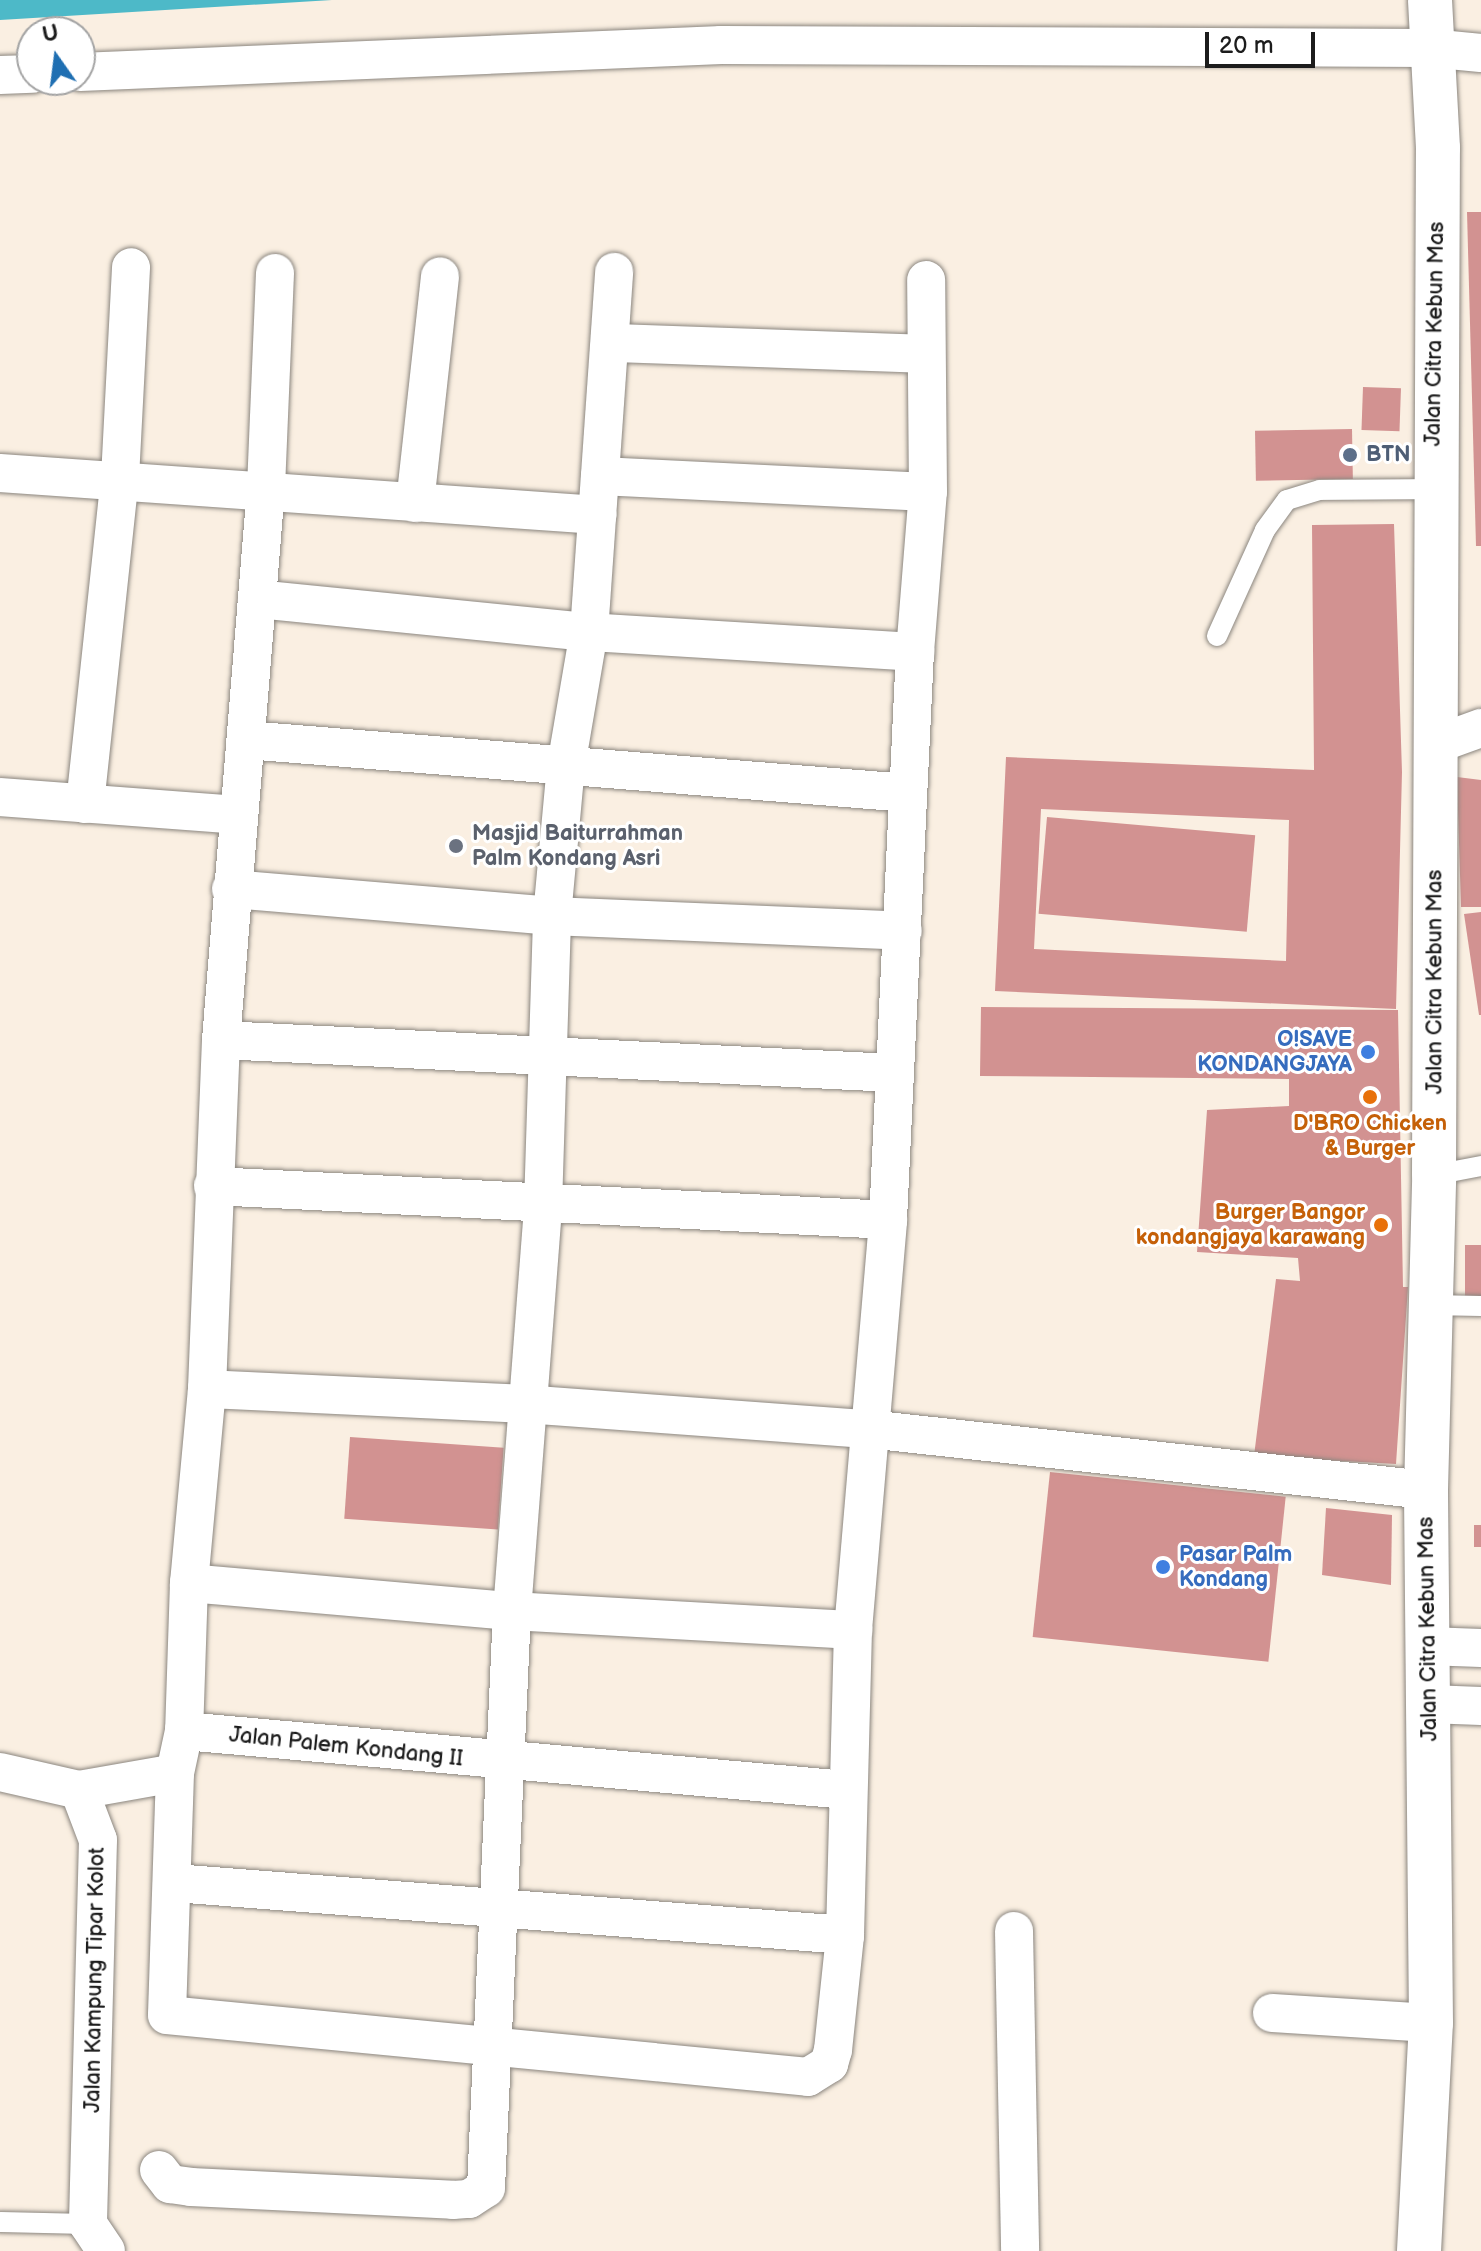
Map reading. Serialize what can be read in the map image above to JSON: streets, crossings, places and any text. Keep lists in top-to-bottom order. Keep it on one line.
{"streets":{"street":["Jalan Citra Kebun Mas","Jalan Palem Kondang II","Jalan Kampung Tipar Kolot"]},"places":["BTN","Masjid Baiturrahman Palm Kondang Asri","O!SAVE KONDANGJAYA","D'BRO Chicken & Burger","Burger Bangor kondangjaya karawang","Pasar Palm Kondang"],"scale_bar":"20 m","north":"top"}
